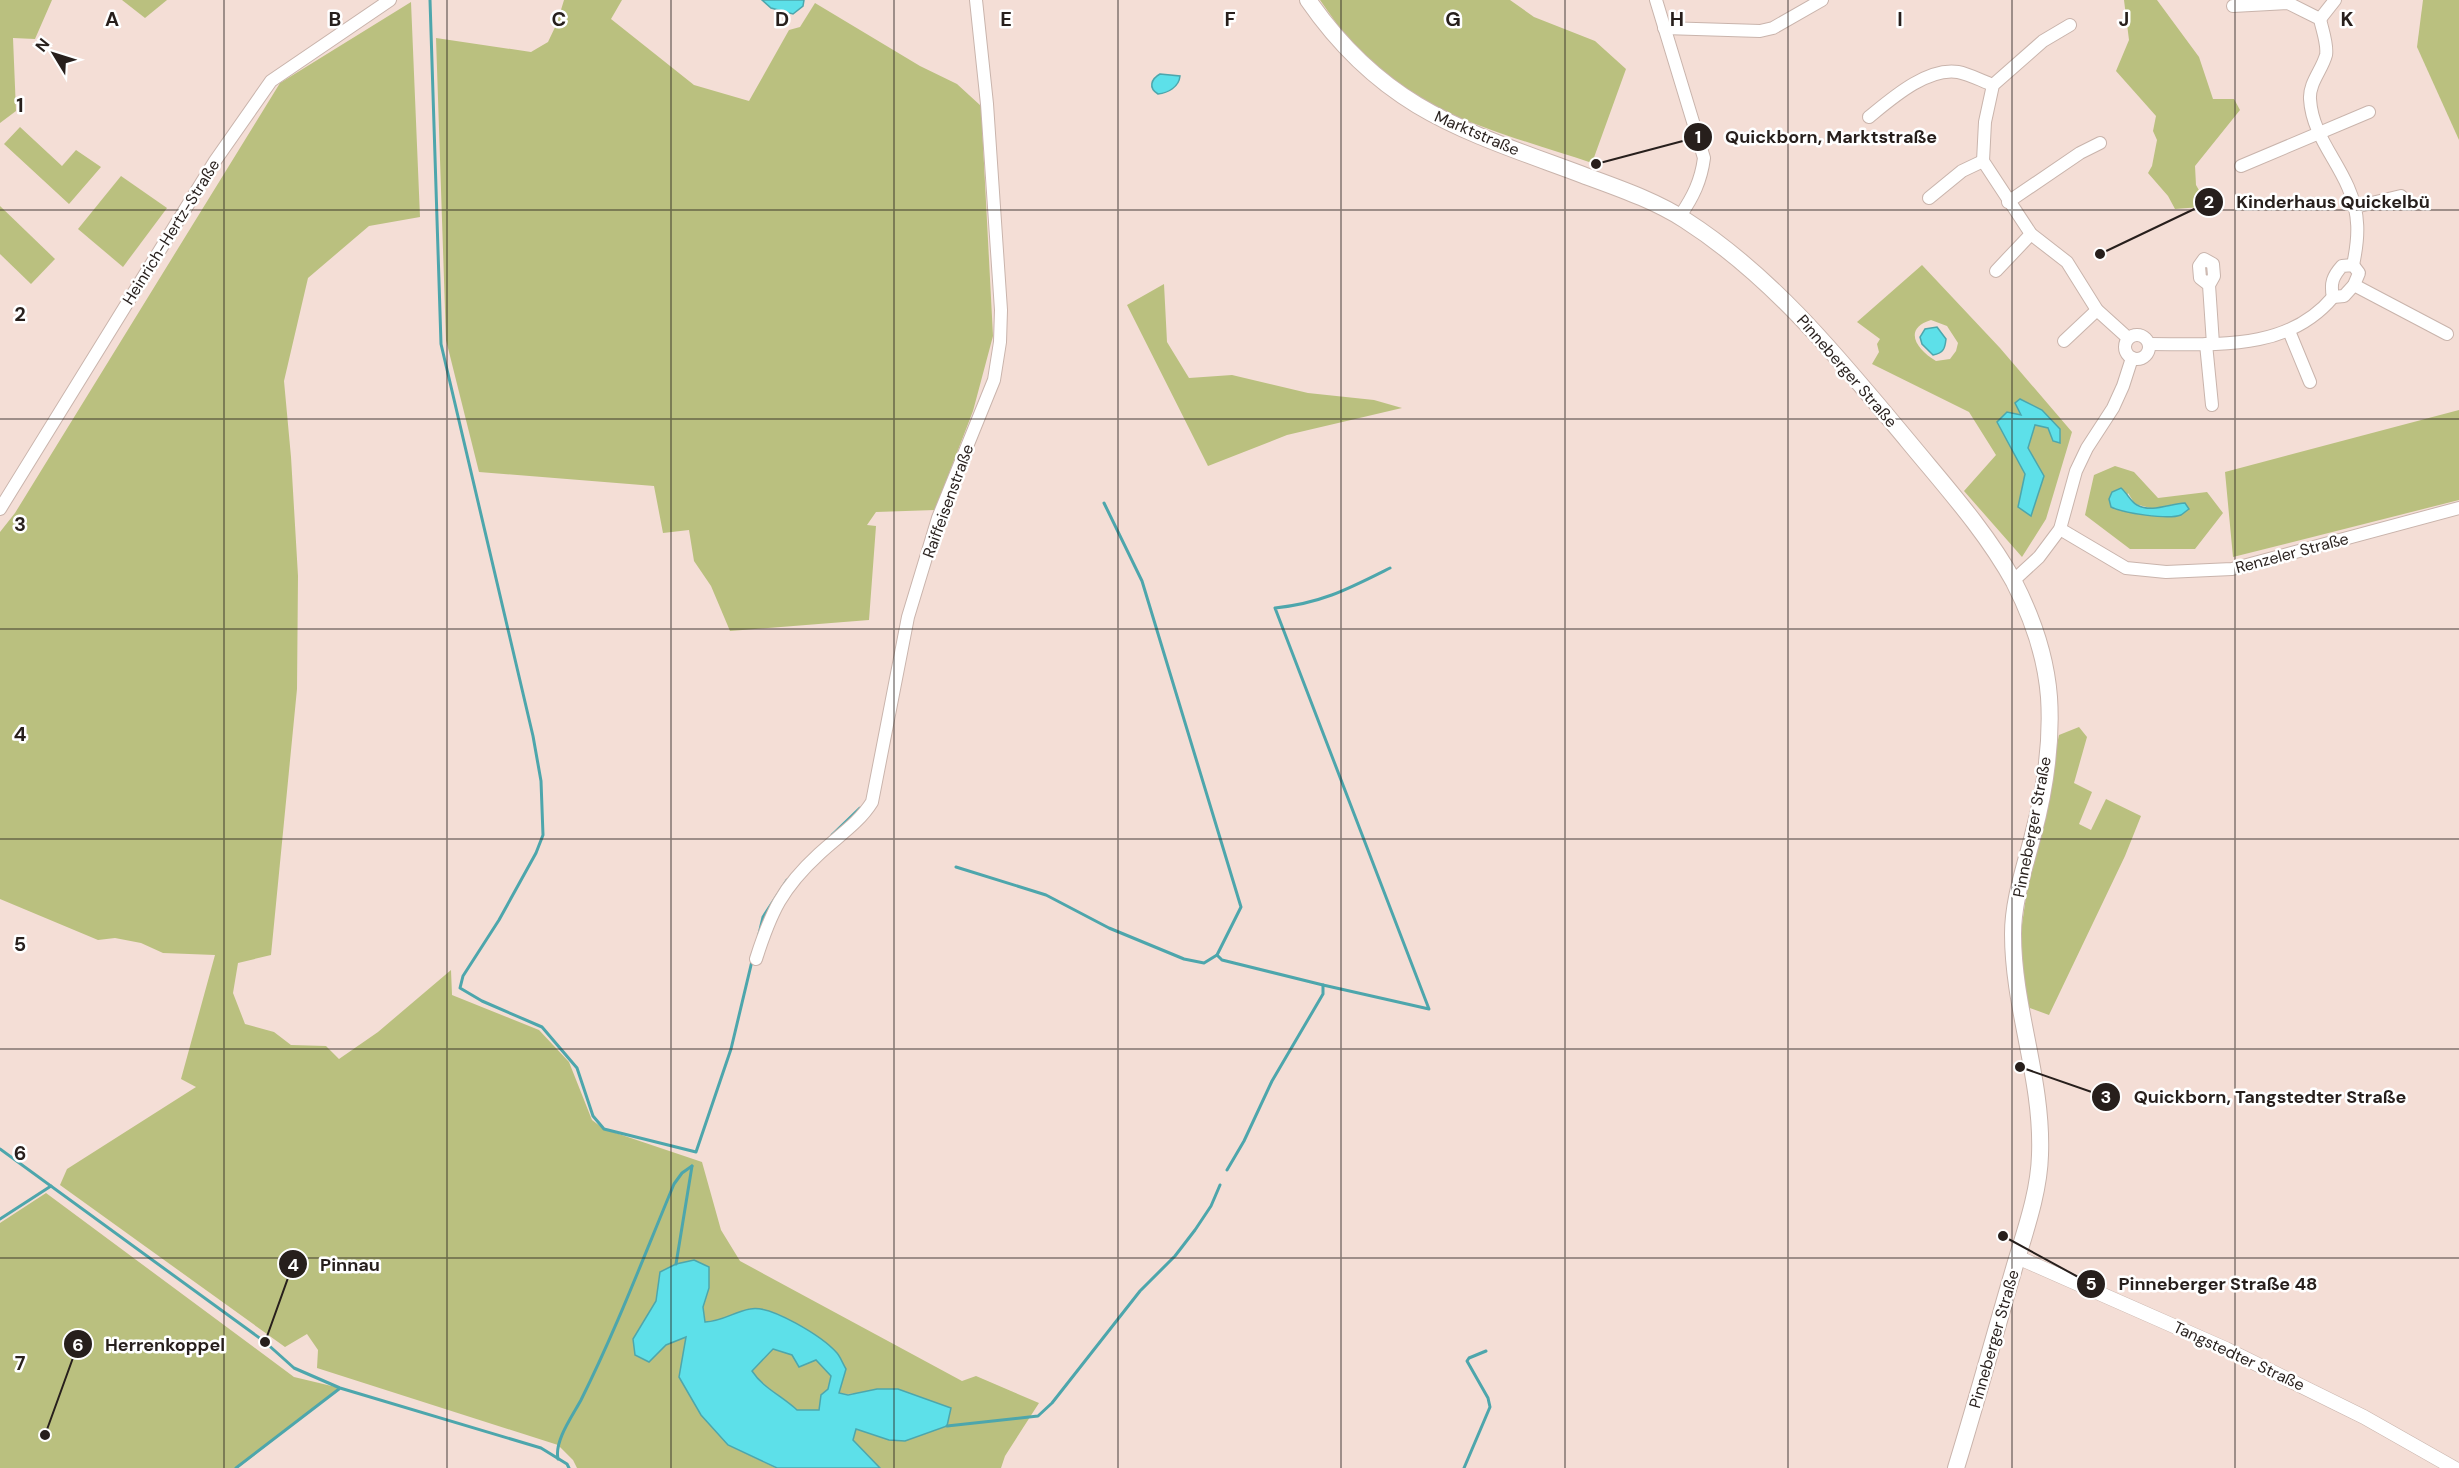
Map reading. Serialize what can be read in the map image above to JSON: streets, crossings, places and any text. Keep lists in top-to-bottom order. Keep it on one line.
{"streets":{"main road":["Marktstraße","Pinneberger Straße"],"street":["Heinrich-Hertz-Straße","Raiffeisenstraße","Renzeler Straße","Tangstedter Straße"]},"crossings":[["Marktstraße","Pinneberger Straße"],["Pinneberger Straße","Tangstedter Straße"]],"places":["Quickborn, Marktstraße","Kinderhaus Quickelbü","Quickborn, Tangstedter Straße","Pinneberger Straße 48","Pinnau","Herrenkoppel"],"north":"top left","grid":{"columns":["A","B","C","D","E","F","G","H","I","J","K"],"rows":["1","2","3","4","5","6","7"]}}
